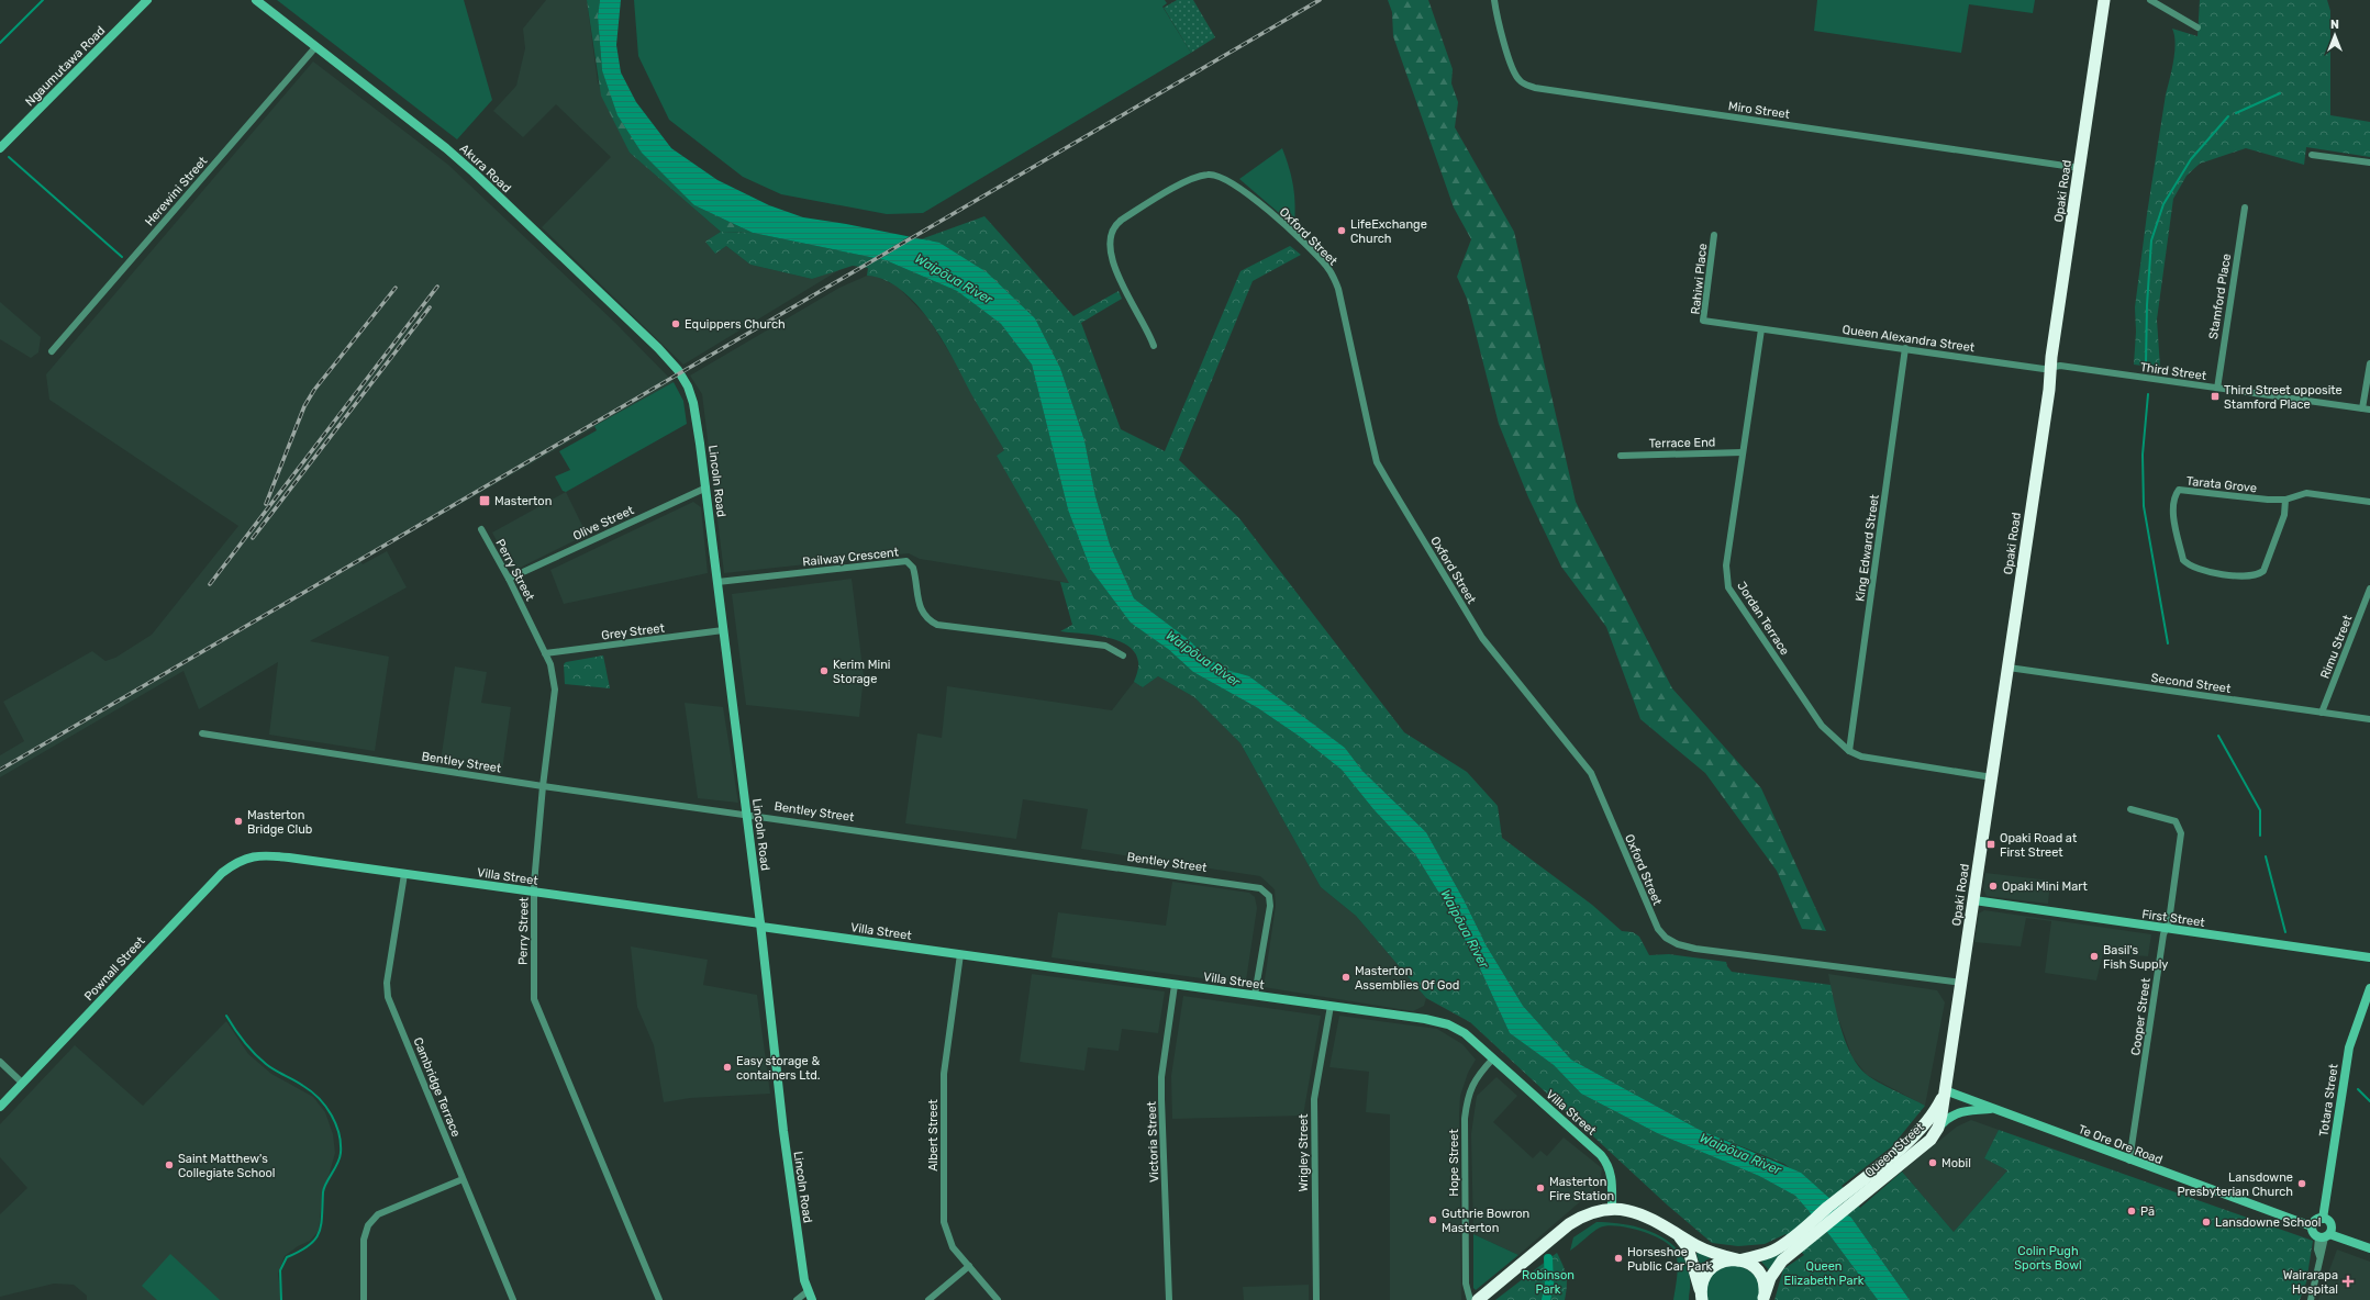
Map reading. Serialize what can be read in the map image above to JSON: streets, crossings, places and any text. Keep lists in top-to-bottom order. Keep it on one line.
{"streets":{"highway":["Opaki Road","Queen Street"],"street":["Ngaumutawa Road","Miro Street","Akura Road","Herewini Street","Oxford Street","Rahiwi Place","Stamford Place","Queen Alexandra Street","Third Street","Terrace End","Lincoln Road","Tarata Grove","Olive Street","King Edward Street","Railway Crescent","Perry Street","Jordan Terrace","Grey Street","Rimu Street","Second Street","Bentley Street","Villa Street","First Street","Pownall Street","Cooper Street","Cambridge Terrace","Totara Street","Albert Street","Victoria Street","Te Ore Ore Road","Wrigley Street","Hope Street"]},"crossings":[["Miro Street","Opaki Road"],["Akura Road","Herewini Street"],["Akura Road","Lincoln Road"],["Opaki Road","Oxford Street"],["Opaki Road","Queen Alexandra Street"],["Opaki Road","Third Street"],["Opaki Road","Jordan Terrace"],["Opaki Road","Second Street"],["Opaki Road","First Street"],["Opaki Road","Te Ore Ore Road"],["Opaki Road","Queen Street"],["Rahiwi Place","Queen Alexandra Street"],["Rahiwi Place","Jordan Terrace"],["Stamford Place","Third Street"],["Queen Alexandra Street","Third Street"],["Queen Alexandra Street","King Edward Street"],["Queen Alexandra Street","Jordan Terrace"],["Terrace End","Jordan Terrace"],["Lincoln Road","Olive Street"],["Lincoln Road","Railway Crescent"],["Lincoln Road","Grey Street"],["Lincoln Road","Bentley Street"],["Lincoln Road","Villa Street"],["Olive Street","Perry Street"],["King Edward Street","Jordan Terrace"],["Perry Street","Grey Street"],["Perry Street","Bentley Street"],["Perry Street","Villa Street"],["Rimu Street","Second Street"],["Bentley Street","Villa Street"],["Villa Street","Pownall Street"],["Villa Street","Cambridge Terrace"],["Villa Street","Albert Street"],["Villa Street","Victoria Street"],["Villa Street","Wrigley Street"],["Villa Street","Hope Street"],["First Street","Cooper Street"],["Cooper Street","Te Ore Ore Road"],["Totara Street","Te Ore Ore Road"],["Te Ore Ore Road","Queen Street"]],"water":["Waipōua River"],"parks":["Colin Pugh Sports Bowl","Queen Elizabeth Park","Robinson Park"],"places":{"other":["LifeExchange Church","Equippers Church","Kerim Mini Storage","Masterton Bridge Club","Opaki Mini Mart","Basil's Fish Supply","Masterton Assemblies Of God","Easy storage & containers Ltd.","Mobil","Saint Matthew's Collegiate School","Lansdowne Presbyterian Church","Masterton Fire Station","Pā","Guthrie Bowron Masterton","Lansdowne School","Horseshoe Public Car Park"],"transit":["Third Street opposite Stamford Place","Masterton","Opaki Road at First Street"],"health":["Wairarapa Hospital"]},"north":"top"}
